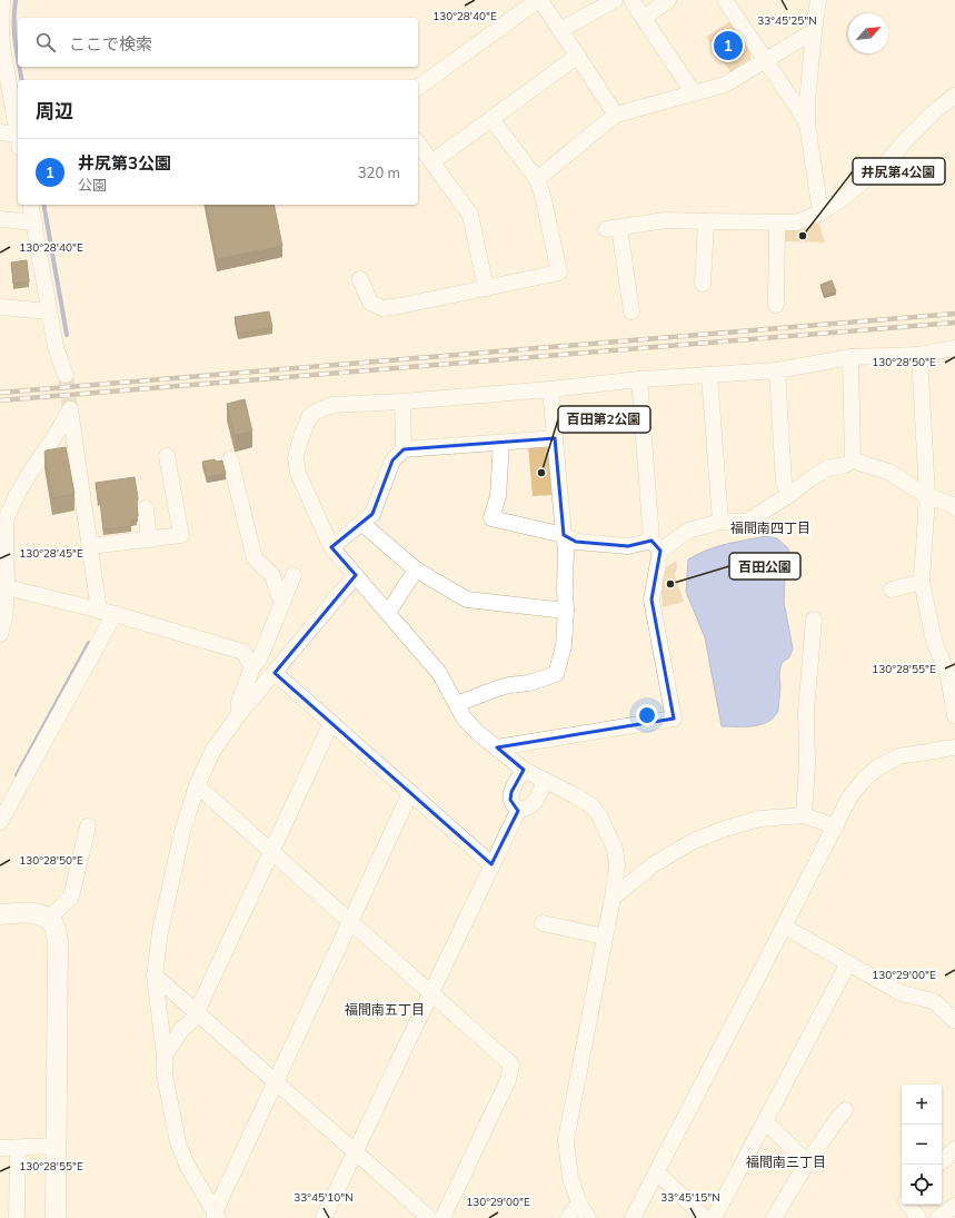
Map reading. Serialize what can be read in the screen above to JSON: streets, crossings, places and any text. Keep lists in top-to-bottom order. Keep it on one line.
{"districts":["福間南四丁目","福間南五丁目","福間南三丁目"],"places":["井尻第4公園","百田第2公園","百田公園"],"north":"top right","page":{"search":"ここで検索","pins":"1","heading":"周辺","list":[{"mark":"1","name":"井尻第3公園","note":"公園","value":"320 m"}],"map_buttons":["+","−"]},"coordinates":["130°28'40\"E","33°45'25\"N","130°28'50\"E","130°28'45\"E","130°28'55\"E","130°29'00\"E","33°45'10\"N","33°45'15\"N"]}
